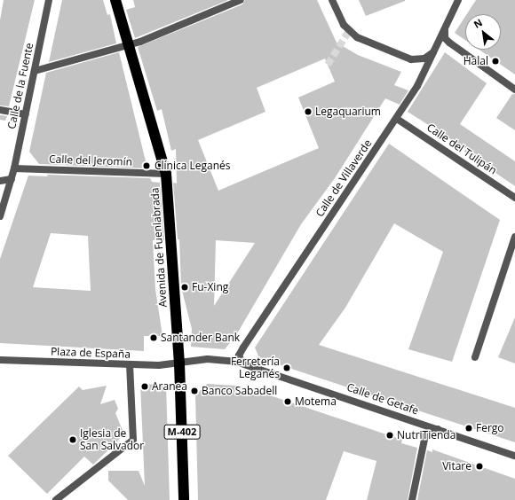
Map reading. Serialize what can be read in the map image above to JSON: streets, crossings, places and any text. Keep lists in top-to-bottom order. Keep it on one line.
{"streets":{"highway":["Avenida de Fuenlabrada","M-402"],"street":["Calle de la Fuente","Calle del Tulipán","Calle del Jeromín","Calle de Villaverde","Plaza de España","Calle de Getafe"]},"crossings":[["Calle de la Fuente","Calle del Jeromín"],["Calle del Tulipán","Calle de Villaverde"],["Calle del Jeromín","Avenida de Fuenlabrada"],["Calle de Villaverde","Calle de Getafe"],["Avenida de Fuenlabrada","Plaza de España"],["Avenida de Fuenlabrada","Calle de Getafe"],["Plaza de España","Calle de Getafe"]],"places":["Halal","Legaquarium","Clínica Leganés","Fu-Xing","Santander Bank","Ferretería Leganés","Aranea","Banco Sabadell","Motema","Fergo","NutriTienda","Iglesia de San Salvador","Vitare"],"north":"top left"}
